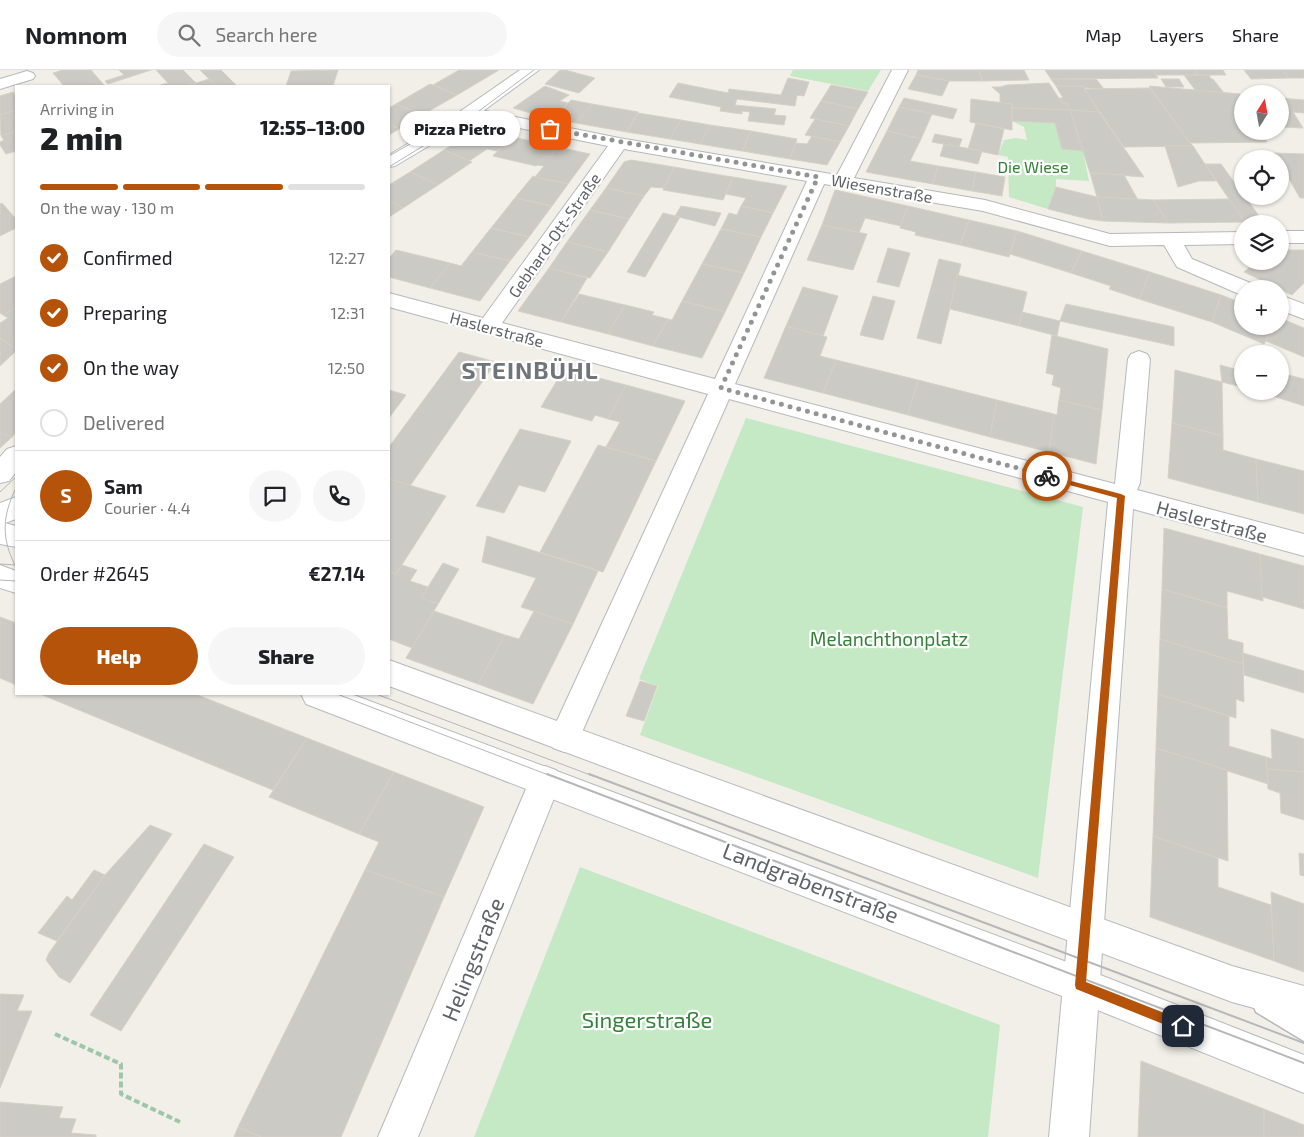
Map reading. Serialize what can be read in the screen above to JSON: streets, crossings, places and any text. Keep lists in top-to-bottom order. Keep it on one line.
{"streets":{"street":["Wiesenstraße","Gebhard-Ott-Straße","Haslerstraße","Landgrabenstraße","Helingstraße"]},"crossings":[["Wiesenstraße","Gebhard-Ott-Straße"],["Gebhard-Ott-Straße","Haslerstraße"],["Landgrabenstraße","Helingstraße"]],"districts":["STEINBÜHL"],"parks":["Die Wiese","Melanchthonplatz","Singerstraße"],"places":["Pizza Pietro"],"north":"top","page":{"header":"Nomnom","search":"Search here","nav":["Map","Layers","Share"],"map_buttons":["+","−"],"heading":["2 min","Arriving in","12:55–13:00"],"panel":["Sam","Courier · 4.4","Order #2645","€27.14"],"bubble":"Pizza Pietro","bar":"On the way · 130 m","list":[["Confirmed","12:27"],["Preparing","12:31"],["On the way","12:50"],"Delivered"],"round":"S","buttons":["Help","Share"]}}
